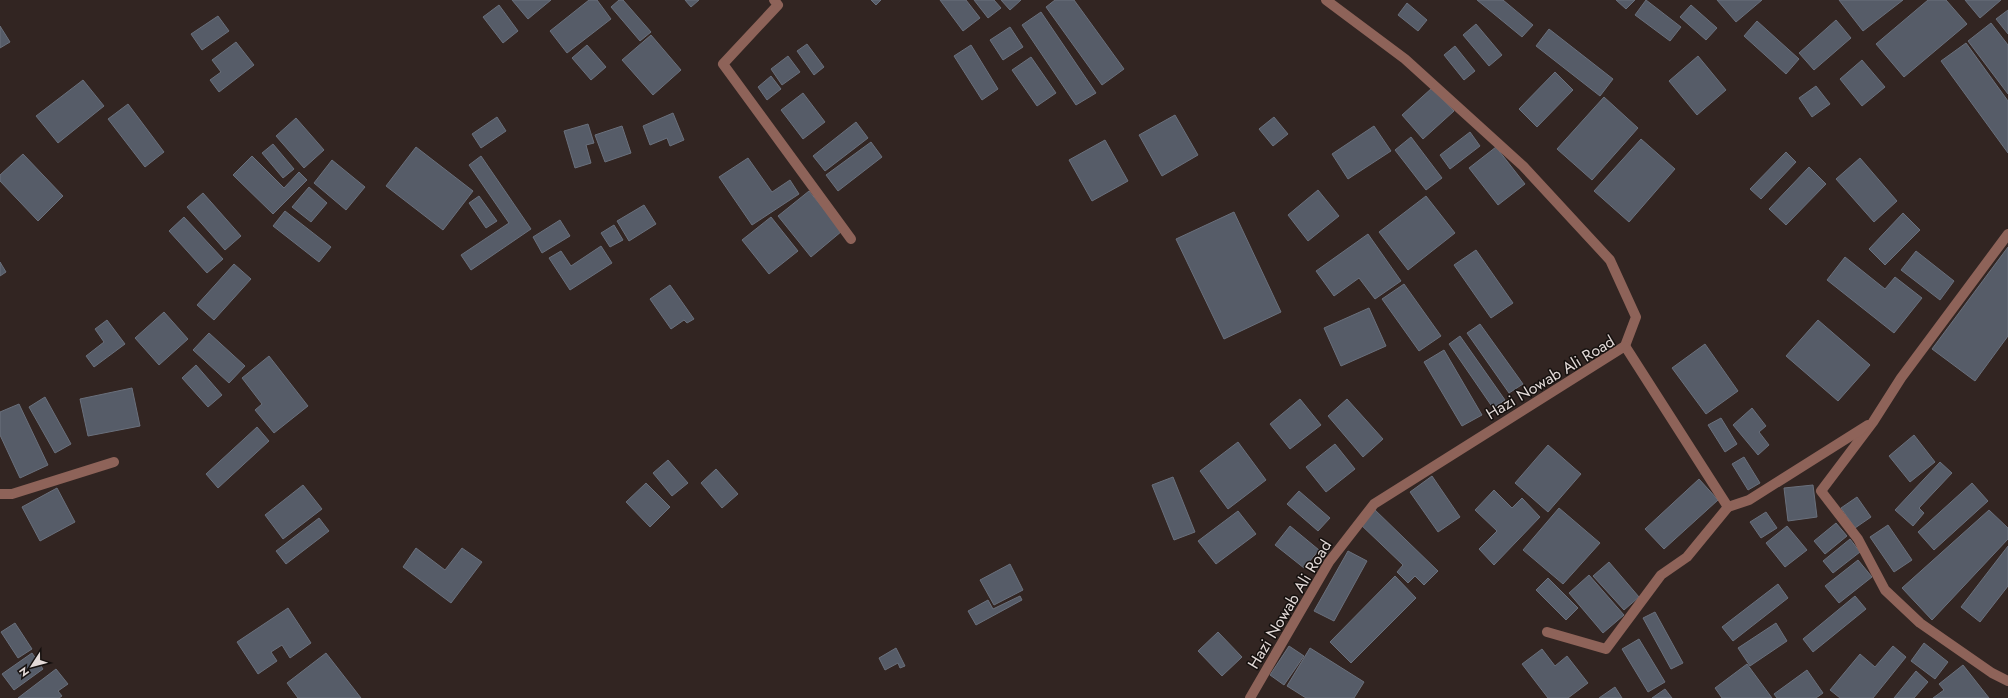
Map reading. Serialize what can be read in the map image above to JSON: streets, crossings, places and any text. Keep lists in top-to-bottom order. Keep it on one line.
{"streets":{"street":["Hazi Nowab Ali Road"]},"north":"bottom left"}
